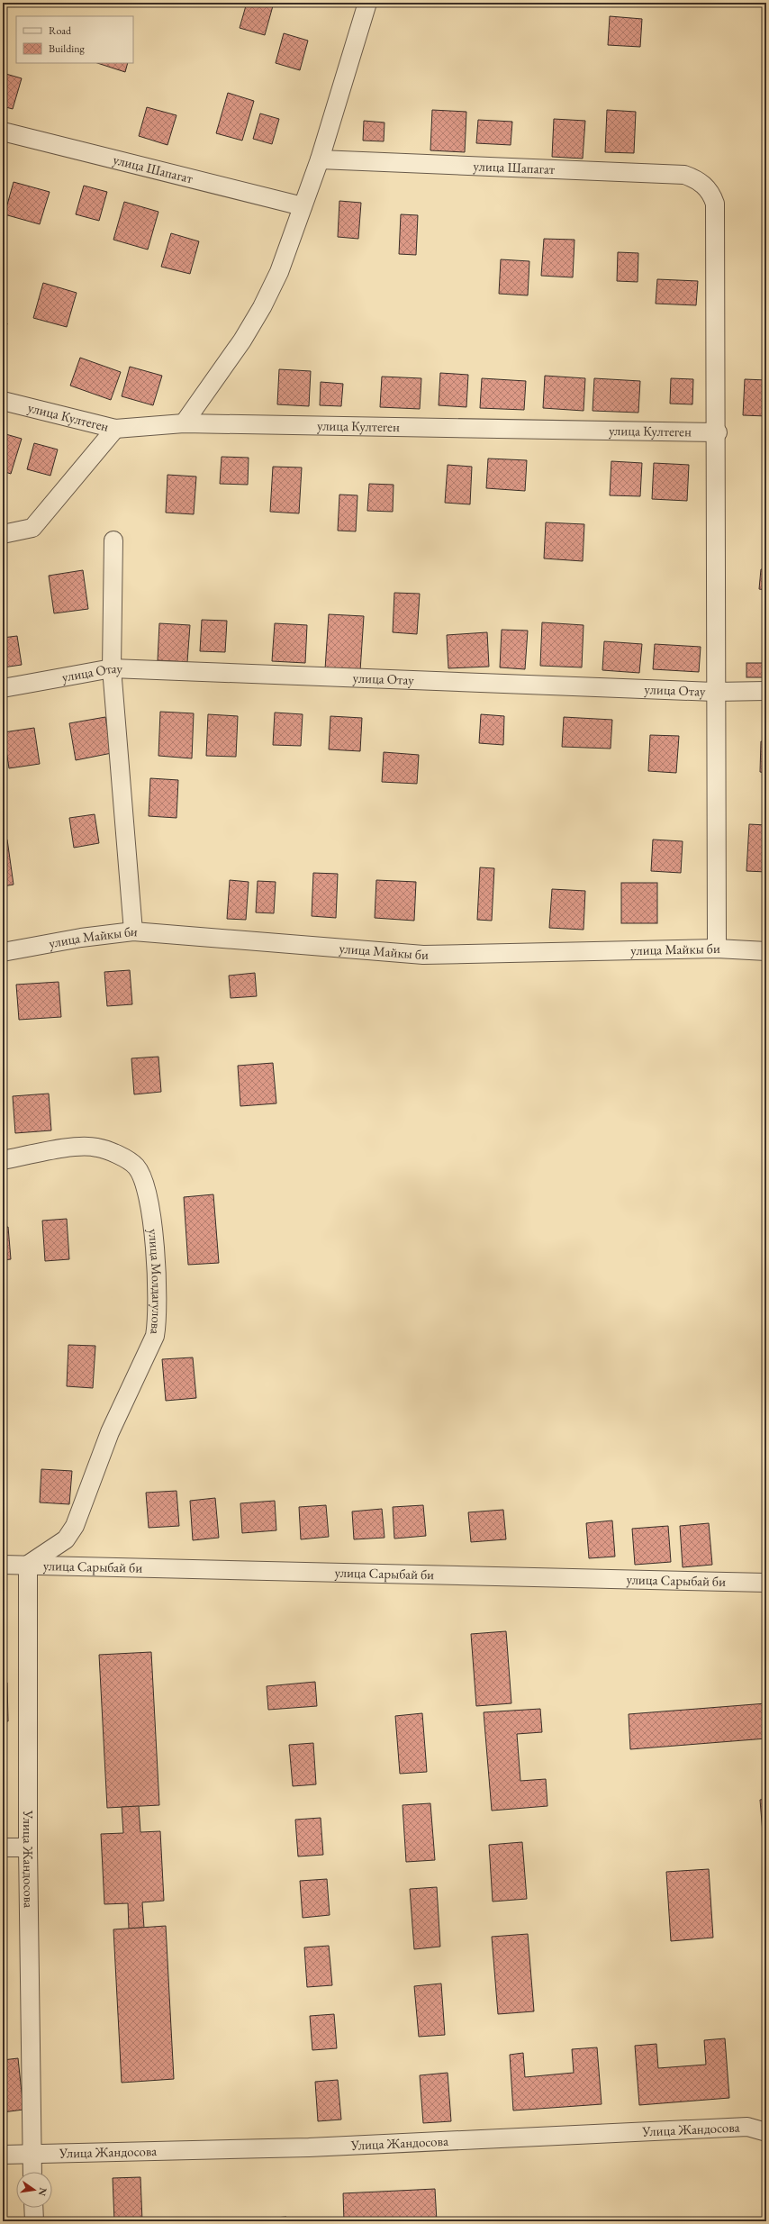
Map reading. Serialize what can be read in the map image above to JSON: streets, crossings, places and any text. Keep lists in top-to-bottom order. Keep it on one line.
{"streets":{"street":["улица Шапагат","улица Култеген","улица Отау","улица Майкы би","улица Молдагулова","улица Сарыбай би","Улица Жандосова"]},"crossings":[["улица Шапагат","улица Култеген"],["улица Молдагулова","улица Сарыбай би"],["улица Молдагулова","Улица Жандосова"],["улица Сарыбай би","Улица Жандосова"]],"legend":["Road","Building"],"north":"right"}
